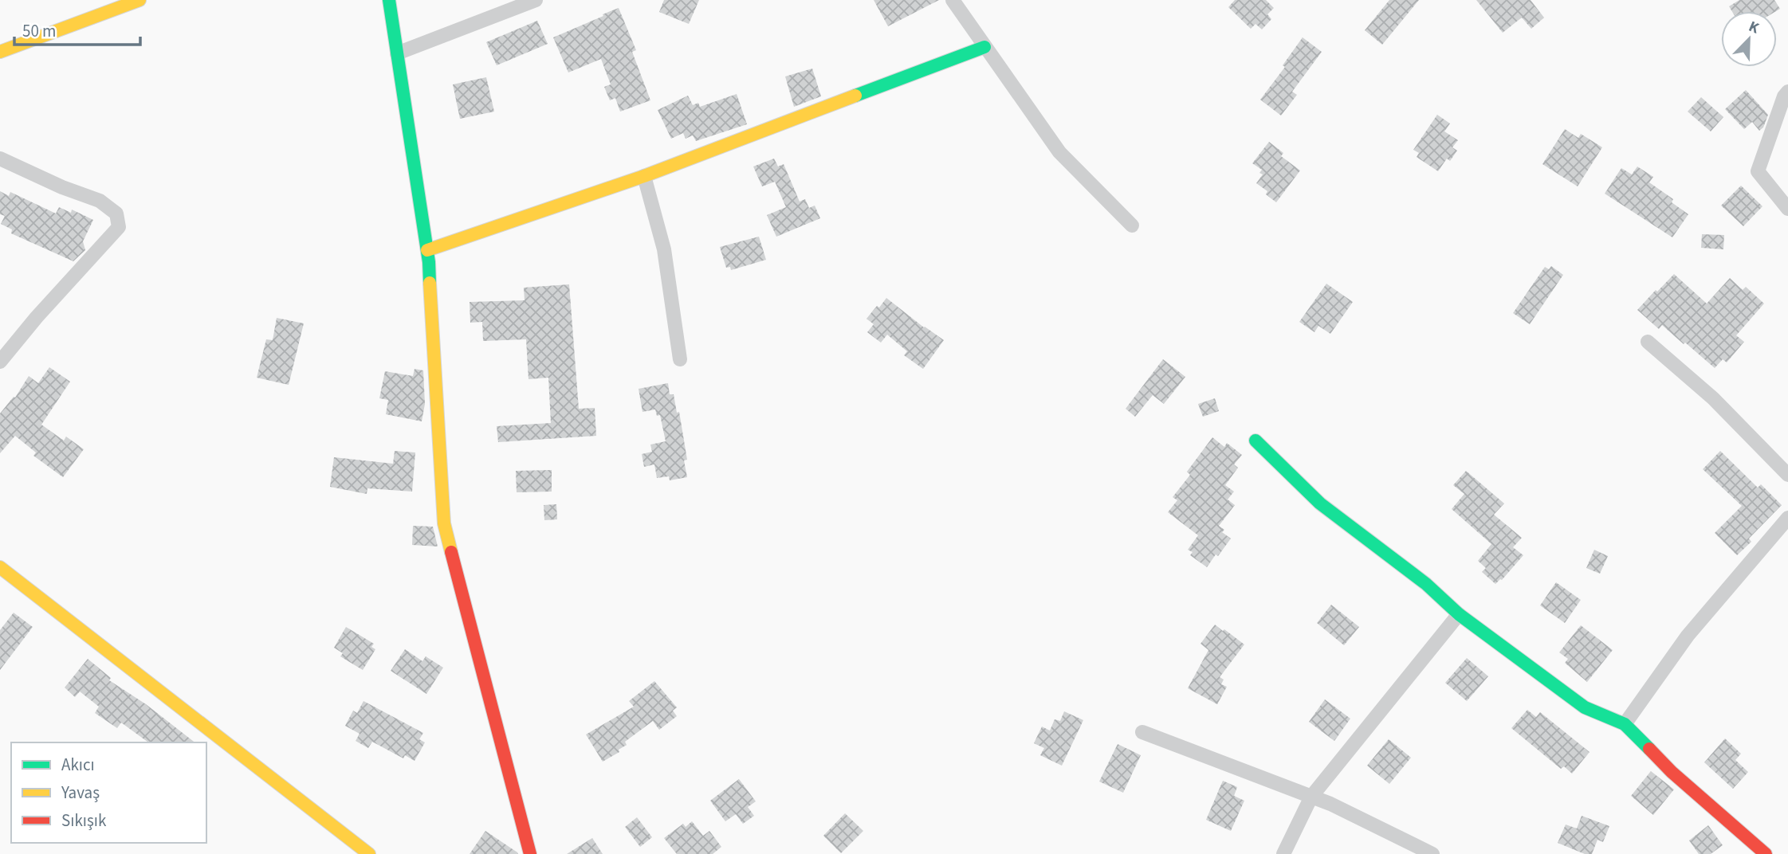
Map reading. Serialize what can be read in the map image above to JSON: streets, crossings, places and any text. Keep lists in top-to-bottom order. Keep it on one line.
{"legend":["Akıcı","Yavaş","Sıkışık"],"scale_bar":"50 m","north":"top right"}
